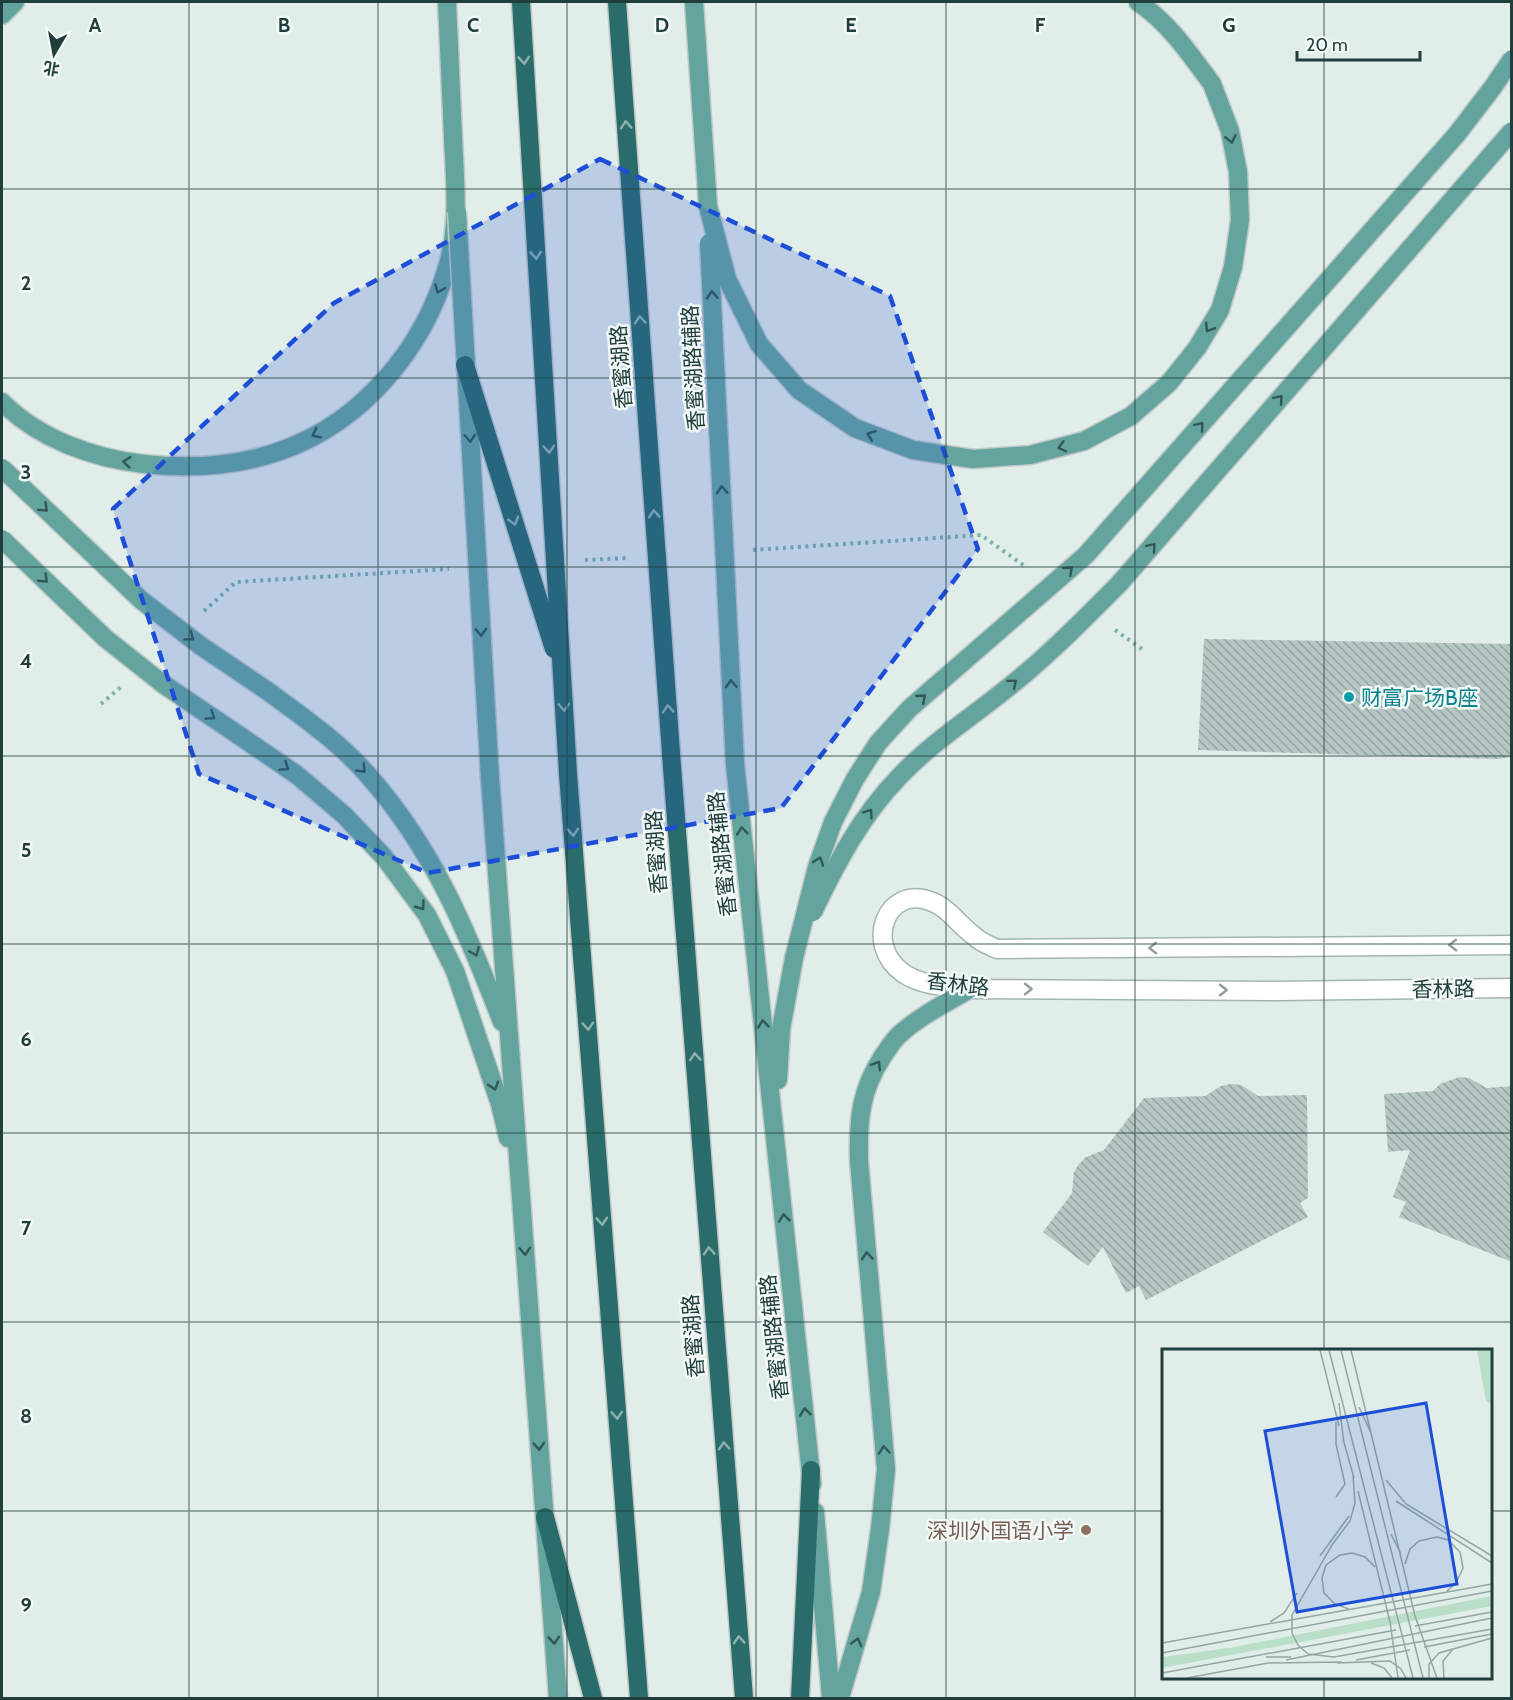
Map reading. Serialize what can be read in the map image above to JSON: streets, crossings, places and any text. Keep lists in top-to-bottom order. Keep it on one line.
{"streets":{"highway":["香蜜湖路"],"main road":["香蜜湖路辅路"],"street":["香林路"]},"places":["财富广场B座","深圳外国语小学"],"scale_bar":"20 m","north":"bottom","grid":{"columns":["A","B","C","D","E","F","G"],"rows":["2","3","4","5","6","7","8","9"]}}
